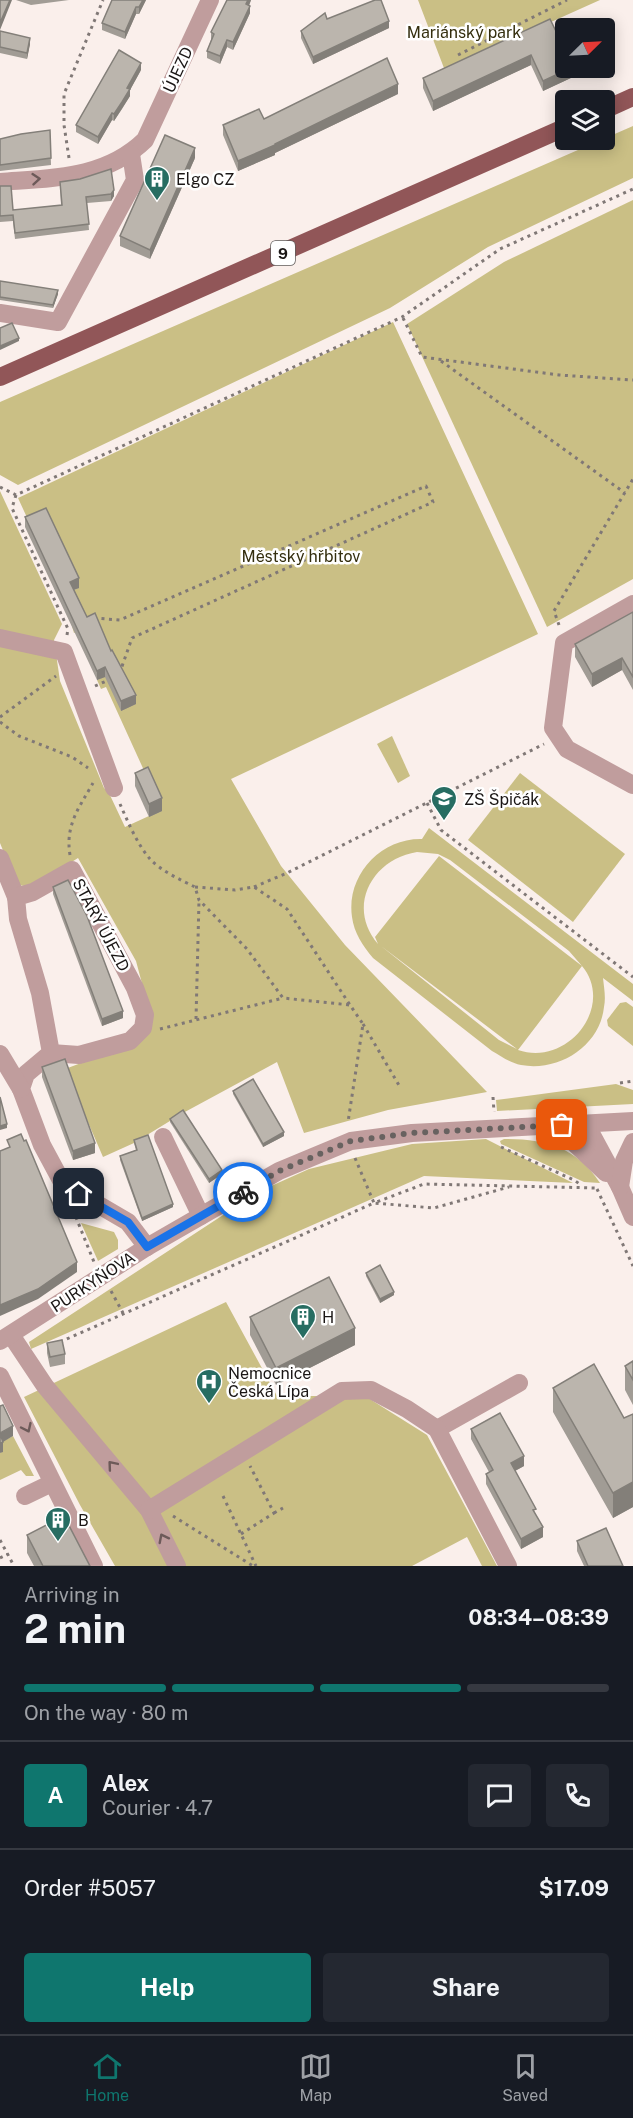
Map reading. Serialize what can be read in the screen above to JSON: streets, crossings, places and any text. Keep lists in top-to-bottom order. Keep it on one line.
{"streets":{"main road":["9"],"street":["ÚJEZD","STARÝ ÚJEZD","PURKYŇOVA"]},"parks":["Mariánský park","Městský hřbitov"],"places":{"building":["Elgo CZ","H","B"],"school or university":["ZŠ Špičák"],"hospital":["Nemocnice Česká Lípa"]},"north":"top right","page":{"heading":["2 min","Arriving in","08:34–08:39"],"panel":["Alex","Courier · 4.7","Order #5057","$17.09"],"bar":"On the way · 80 m","round":"A","buttons":["Help","Share"],"tabs":["Home","Map","Saved"]}}
